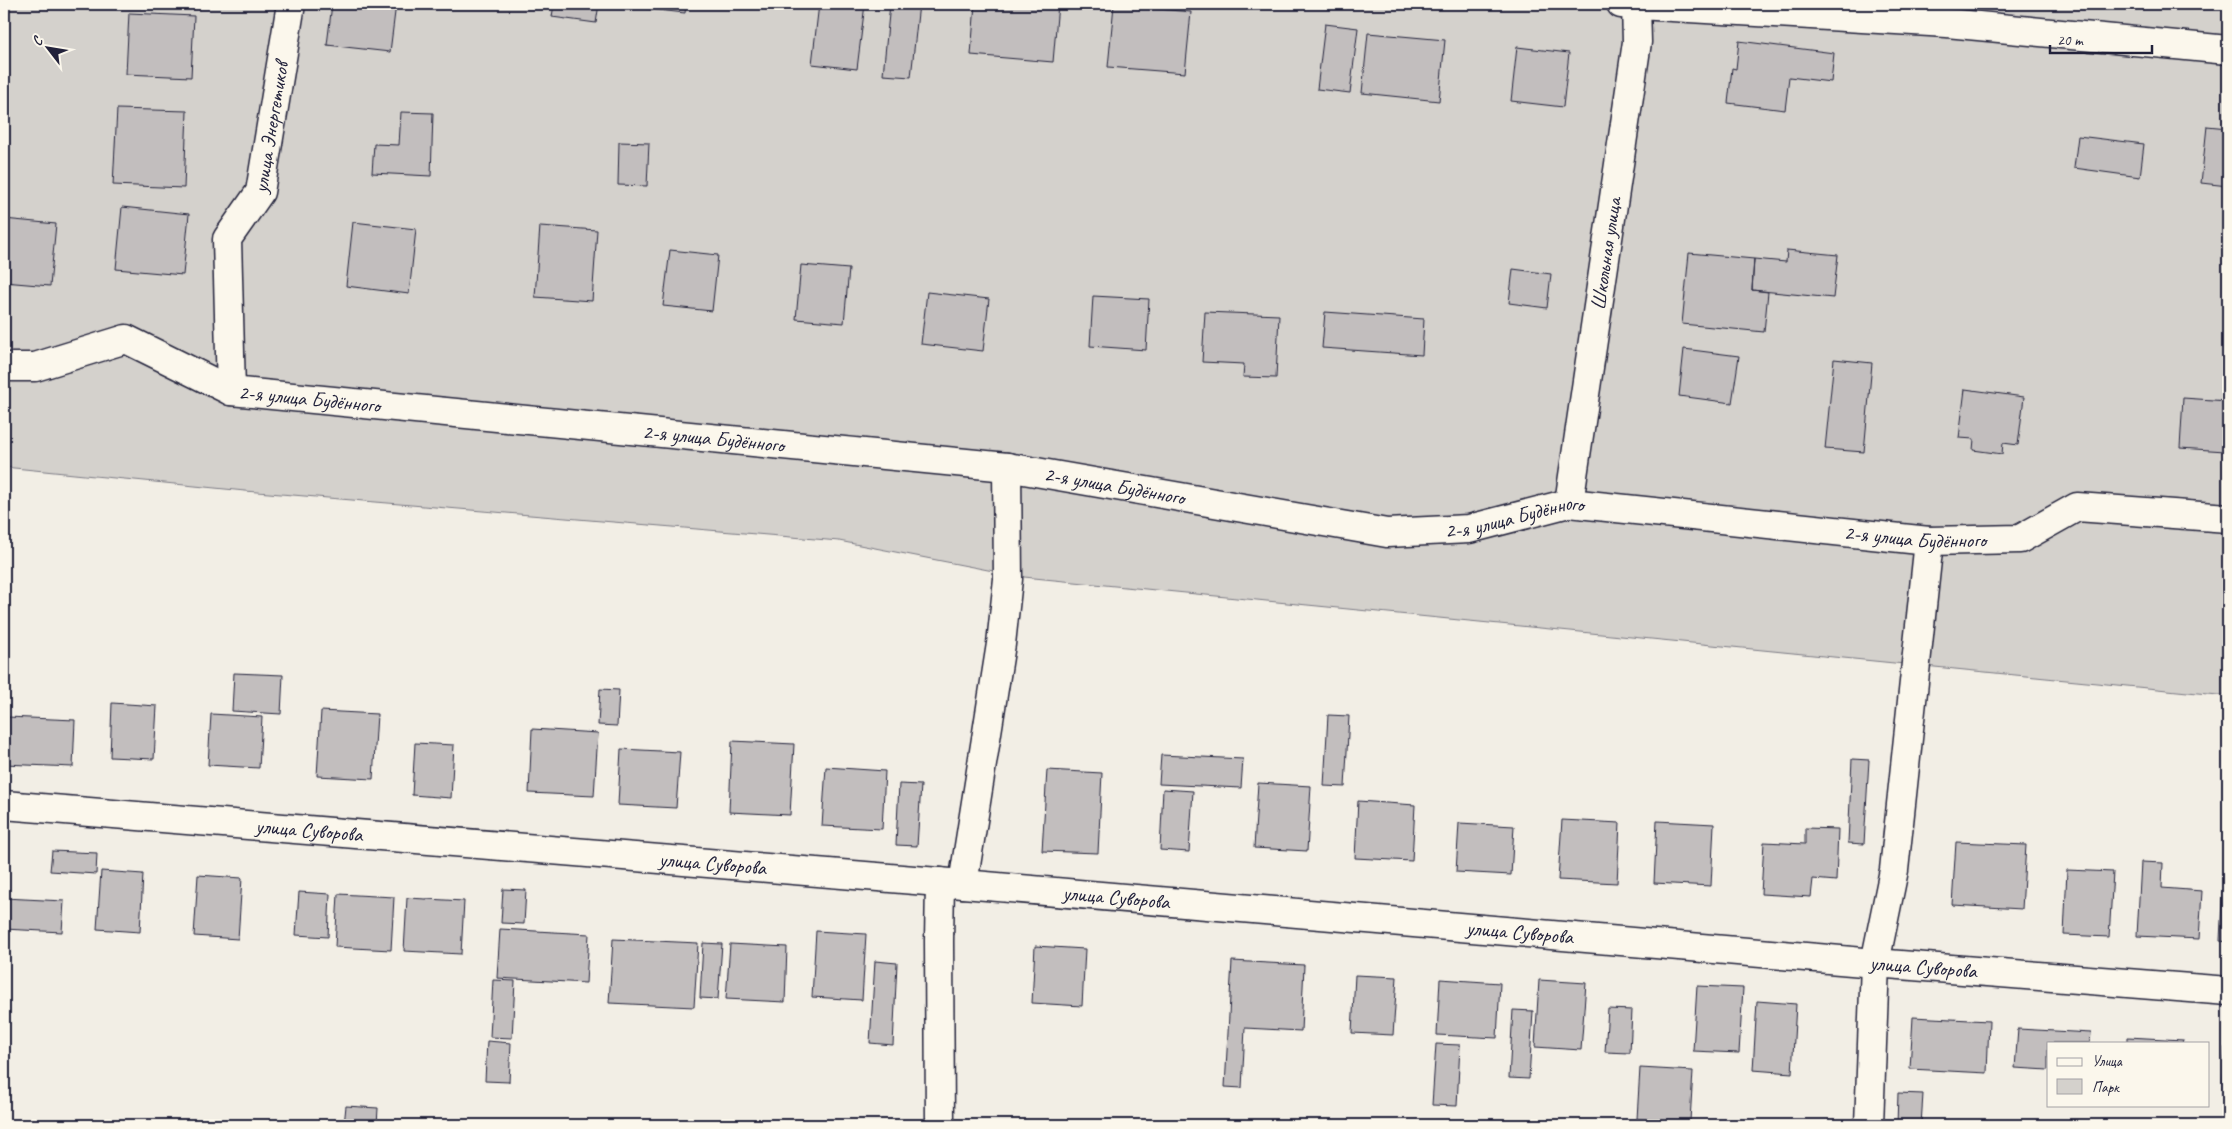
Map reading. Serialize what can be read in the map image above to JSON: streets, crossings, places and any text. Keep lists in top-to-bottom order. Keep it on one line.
{"streets":{"street":["улица Энергетиков","Школьная улица","2-я улица Будённого","улица Суворова"]},"crossings":[["улица Энергетиков","2-я улица Будённого"],["Школьная улица","2-я улица Будённого"]],"legend":["Улица","Парк"],"scale_bar":"20 m","north":"top left"}
